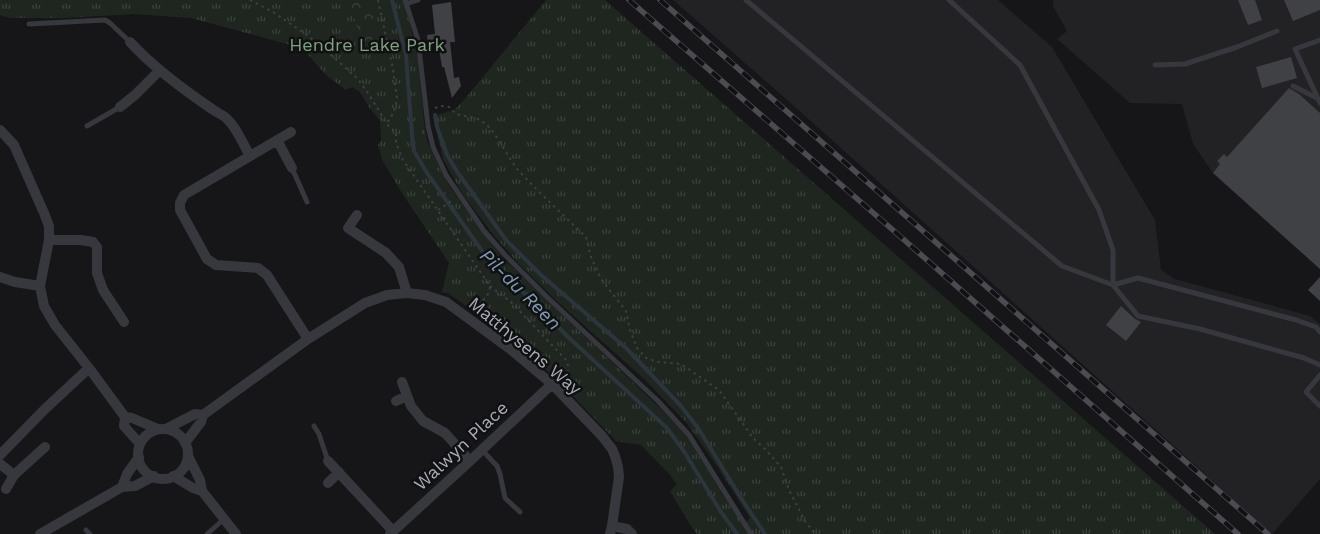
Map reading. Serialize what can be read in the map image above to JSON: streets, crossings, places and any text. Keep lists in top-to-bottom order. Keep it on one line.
{"streets":{"street":["Matthysens Way","Walwyn Place"]},"crossings":[["Matthysens Way","Walwyn Place"]],"water":["Pil-du Reen"],"parks":["Hendre Lake Park"]}
